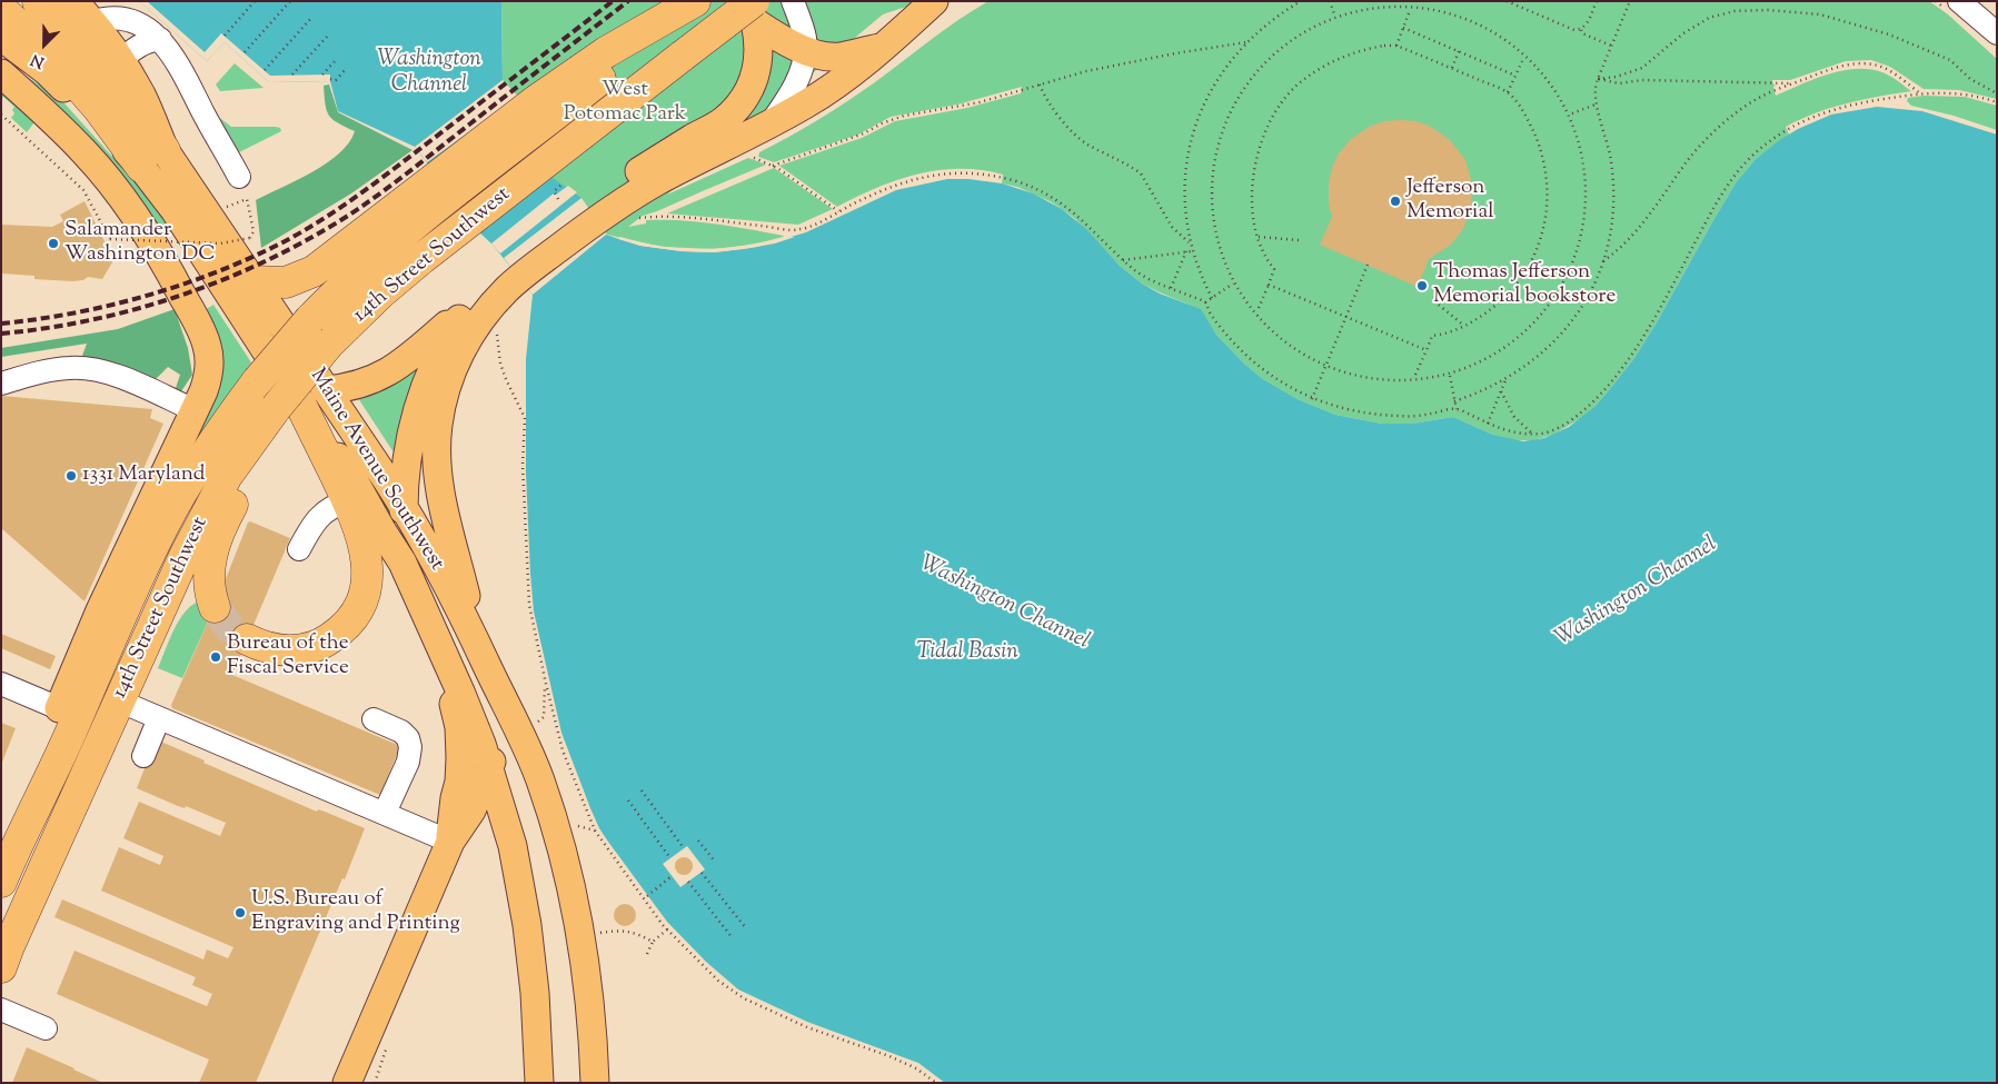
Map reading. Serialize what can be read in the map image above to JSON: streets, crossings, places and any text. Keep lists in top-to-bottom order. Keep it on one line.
{"streets":{"highway":["14th Street Southwest"],"main road":["Maine Avenue Southwest"]},"crossings":[["14th Street Southwest","Maine Avenue Southwest"]],"water":["Washington Channel","Tidal Basin"],"parks":["West Potomac Park"],"places":["Jefferson Memorial","Salamander Washington DC","Thomas Jefferson Memorial bookstore","1331 Maryland","Bureau of the Fiscal Service","U.S. Bureau of Engraving and Printing"],"north":"bottom left"}
